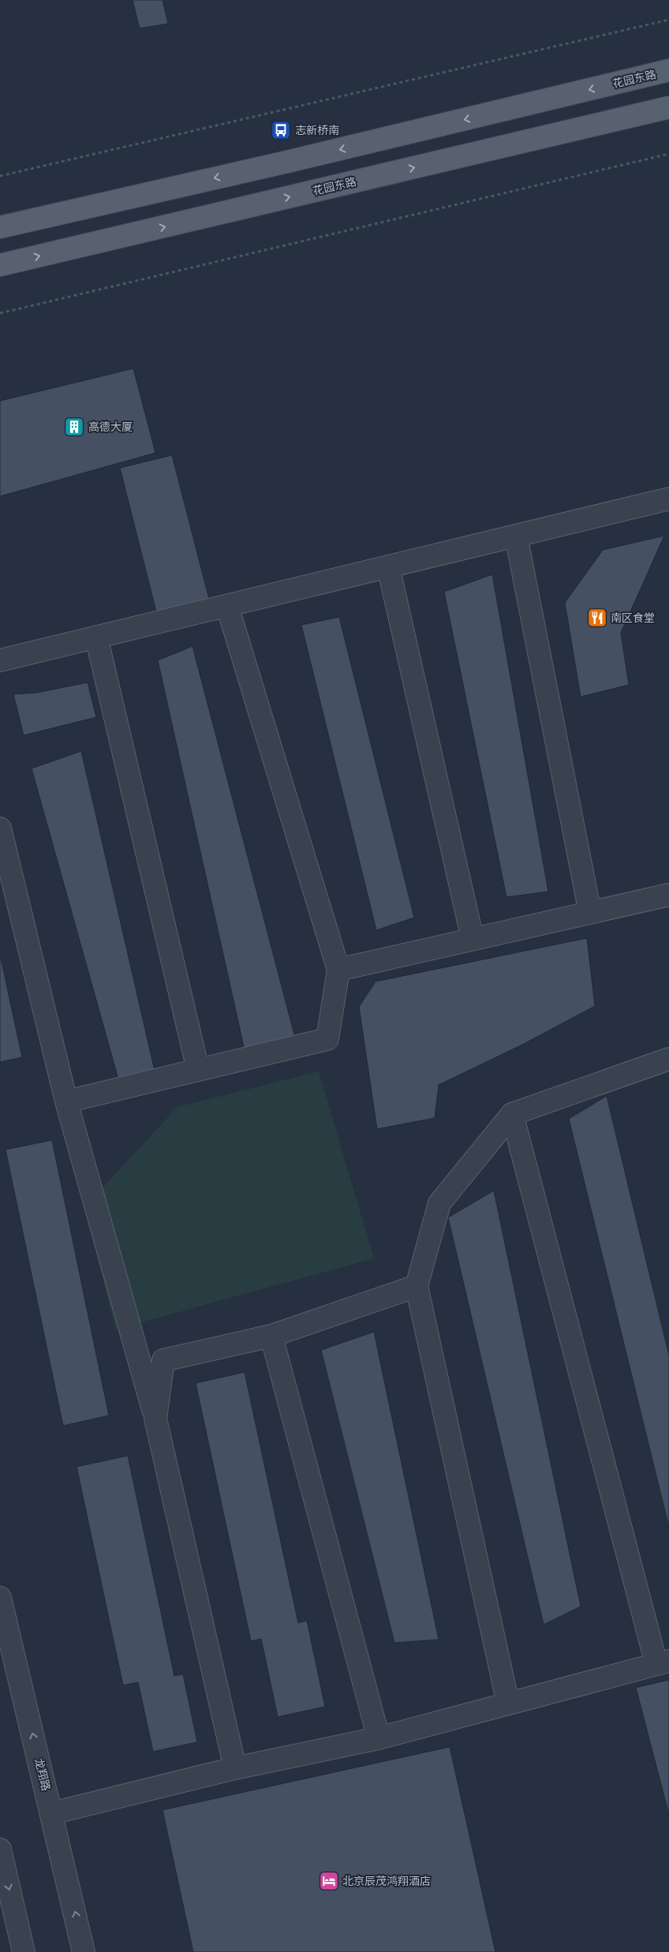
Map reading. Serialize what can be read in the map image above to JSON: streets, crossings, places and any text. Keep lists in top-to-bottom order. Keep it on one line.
{"streets":{"main road":["花园东路"],"street":["龙翔路"]},"places":{"bus stop":["志新桥南"],"building":["高德大厦"],"restaurant":["南区食堂"],"hotel":["北京辰茂鸿翔酒店"]}}
